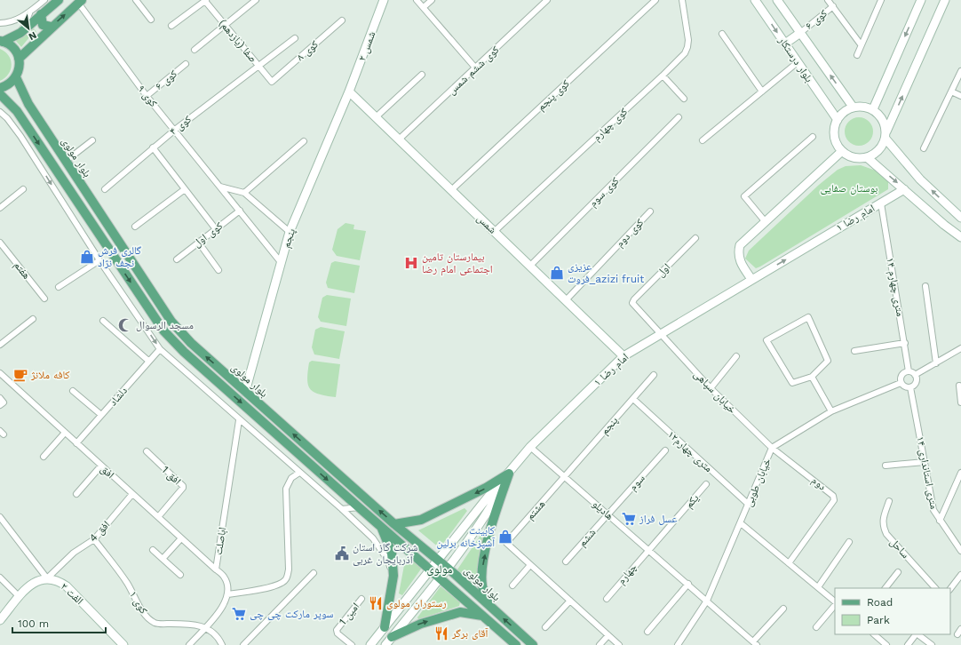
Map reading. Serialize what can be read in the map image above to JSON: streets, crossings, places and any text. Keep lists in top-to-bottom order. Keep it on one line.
{"streets":{"main road":["شمس ۲","بلوار درستکار","بلوار مولوی","امام رضا ۱","شمس","پنجم","الفت ۲"],"street":["کوی ۶","صفا (یازدهم)","کوی ۸","کوی ششم شمس","کوی پنجم","کوی ۹","کوی چهارم","کوی ۴","کوی سوم","کوی دوم","کوی اول","هفتم","اول","۱۴ متری چهارم","خیابان سپاهی","دلشاد","۱۲متری چهارم","افق","۱۴ متری استانداری","افق 1","سوم","خیابان طوبی","دوم","یکم","هشتم","هادیلو","افق 4","ششم","اباصلت","ساحل","چهارم","کوی ۱","امین 1"]},"crossings":[["کوی ۶","بلوار درستکار"],["کوی ۶","کوی ۹"],["صفا (یازدهم)","کوی ۸"],["صفا (یازدهم)","کوی ۴"],["شمس ۲","شمس"],["شمس ۲","پنجم"],["کوی ششم شمس","شمس"],["کوی پنجم","شمس"],["کوی ۹","کوی ۴"],["کوی ۹","کوی اول"],["کوی ۹","پنجم"],["کوی چهارم","شمس"],["بلوار مولوی","امام رضا ۱"],["بلوار مولوی","پنجم"],["کوی سوم","شمس"],["امام رضا ۱","شمس"],["امام رضا ۱","اول"],["امام رضا ۱","۱۴ متری چهارم"],["امام رضا ۱","خیابان سپاهی"],["امام رضا ۱","هادیلو"],["شمس","کوی دوم"],["شمس","پنجم"],["پنجم","۱۲متری چهارم"],["پنجم","هشتم"],["پنجم","هادیلو"],["اول","خیابان سپاهی"],["۱۴ متری چهارم","۱۴ متری استانداری"],["۱۴ متری چهارم","خیابان طوبی"],["خیابان سپاهی","خیابان طوبی"],["خیابان سپاهی","دوم"],["دلشاد","افق"],["۱۲متری چهارم","خیابان طوبی"],["افق","افق 1"],["افق","افق 4"],["افق","اباصلت"],["۱۴ متری استانداری","خیابان طوبی"],["سوم","هادیلو"],["سوم","ششم"],["خیابان طوبی","دوم"],["خیابان طوبی","هادیلو"],["یکم","هادیلو"],["یکم","چهارم"],["هشتم","هادیلو"],["هادیلو","ششم"],["هادیلو","چهارم"],["افق 4","الفت ۲"],["افق 4","کوی ۱"]],"districts":["مولوی"],"parks":["بوستان صفایی"],"places":{"shop":["گالری فرش نجف نژاد","عزیزی فروت_azizi fruit","کابینت آشپزخانه برلین"],"hospital":["بیمارستان تامین اجتماعی امام رضا"],"mosque":["مسجد الرسوال"],"cafe":["کافه ملانژ"],"supermarket":["عسل فراز","سوپر مارکت چی چی"],"public building":["شرکت گاز استان آذربایجان غربی"],"restaurant":["رستوران مولوی","آقاى برگر"]},"legend":["Road","Park"],"scale_bar":"100 m","north":"bottom right"}
